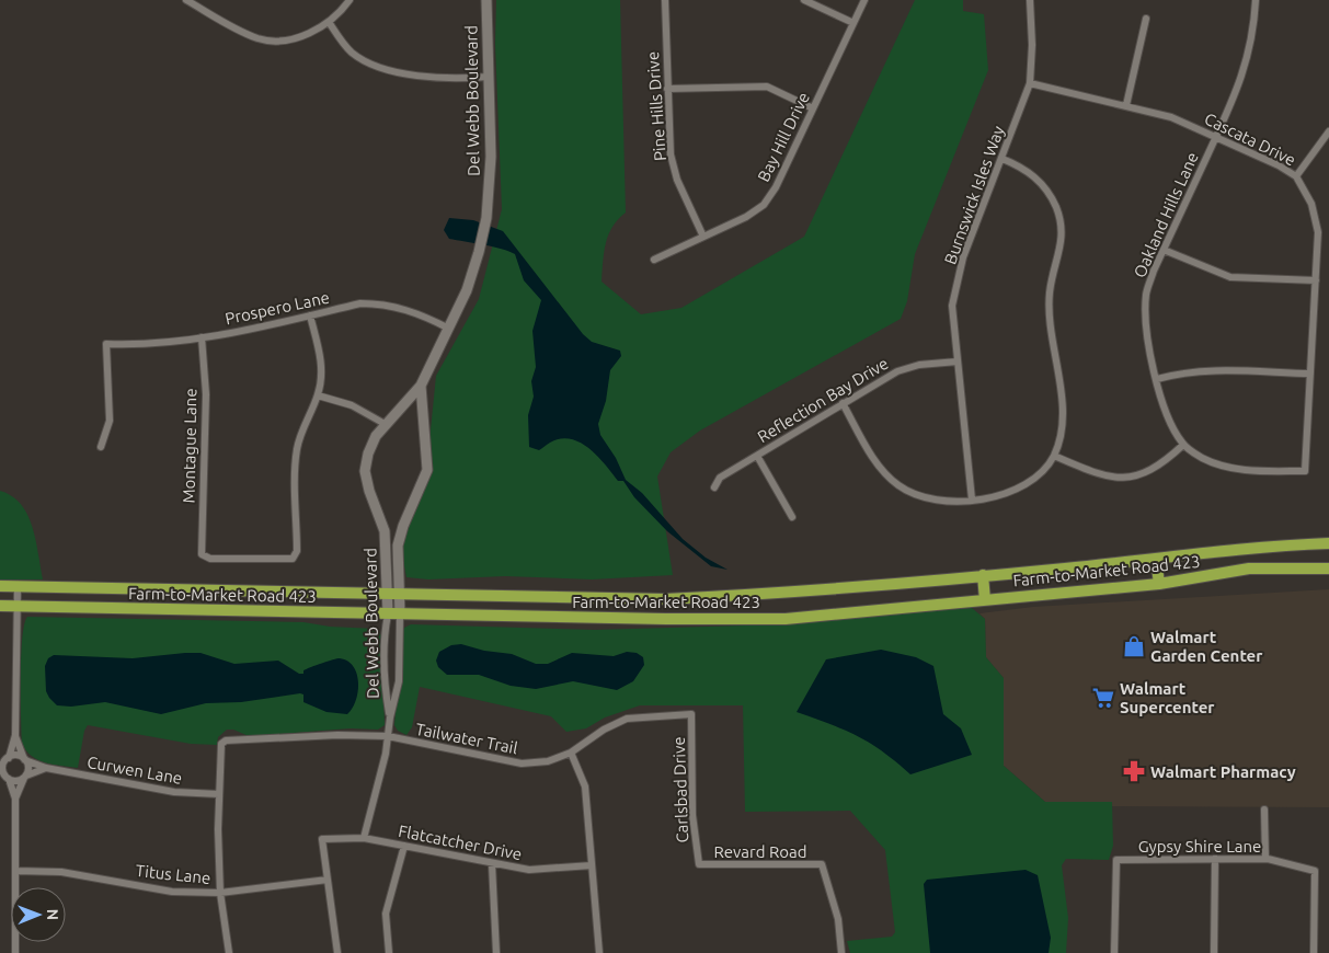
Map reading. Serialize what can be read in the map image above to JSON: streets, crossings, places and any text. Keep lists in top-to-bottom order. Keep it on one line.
{"streets":{"main road":["Farm-to-Market Road 423"],"street":["Del Webb Boulevard","Pine Hills Drive","Bay Hill Drive","Cascata Drive","Burnswick Isles Way","Oakland Hills Lane","Prospero Lane","Reflection Bay Drive","Montague Lane","Tailwater Trail","Curwen Lane","Carlsbad Drive","Flatcatcher Drive","Gypsy Shire Lane","Revard Road","Titus Lane"]},"crossings":[["Del Webb Boulevard","Prospero Lane"],["Del Webb Boulevard","Farm-to-Market Road 423"],["Del Webb Boulevard","Tailwater Trail"],["Del Webb Boulevard","Flatcatcher Drive"],["Pine Hills Drive","Bay Hill Drive"],["Cascata Drive","Burnswick Isles Way"],["Cascata Drive","Oakland Hills Lane"],["Burnswick Isles Way","Reflection Bay Drive"],["Prospero Lane","Montague Lane"],["Tailwater Trail","Curwen Lane"],["Tailwater Trail","Carlsbad Drive"],["Carlsbad Drive","Revard Road"],["Flatcatcher Drive","Titus Lane"]],"places":{"shop":["Walmart Garden Center"],"supermarket":["Walmart Supercenter"],"pharmacy":["Walmart Pharmacy"]},"north":"right"}
